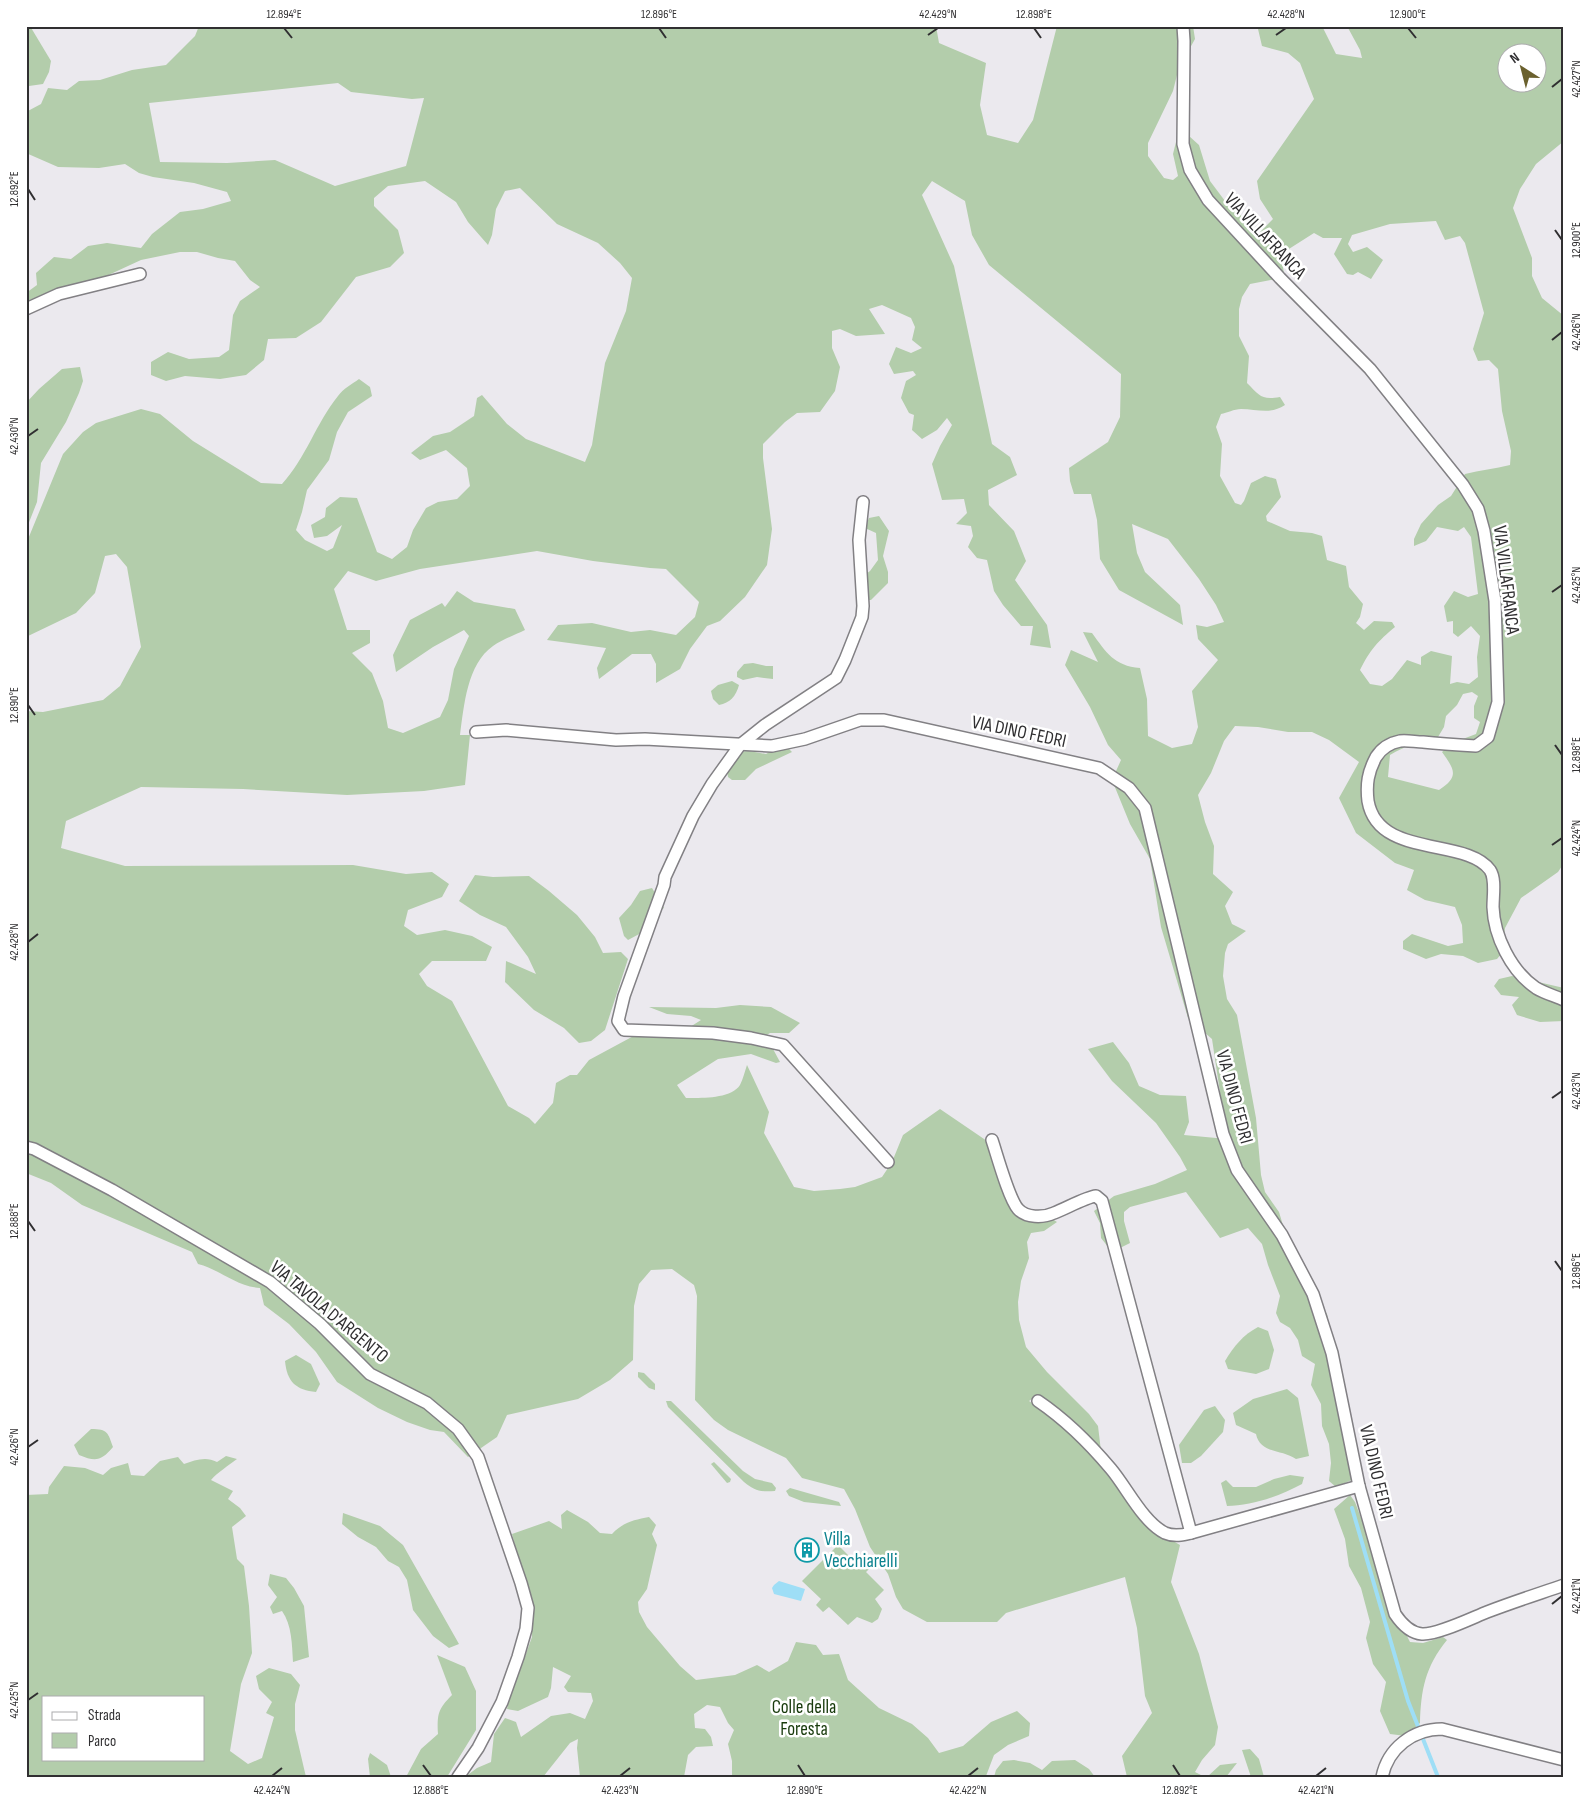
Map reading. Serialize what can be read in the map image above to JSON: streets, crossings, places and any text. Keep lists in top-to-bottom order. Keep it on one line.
{"streets":{"street":["VIA VILLAFRANCA","VIA DINO FEDRI","VIA TAVOLA D'ARGENTO"]},"parks":["Colle della Foresta"],"places":{"building":["Villa Vecchiarelli"]},"legend":["Strada","Parco"],"north":"top left","coordinates":["12.894°E","12.896°E","42.429°N","12.898°E","42.428°N","12.900°E","42.427°N","12.892°E","42.426°N","42.430°N","42.425°N","12.890°E","42.424°N","42.423°N","12.888°E","42.421°N","42.422°N"]}
